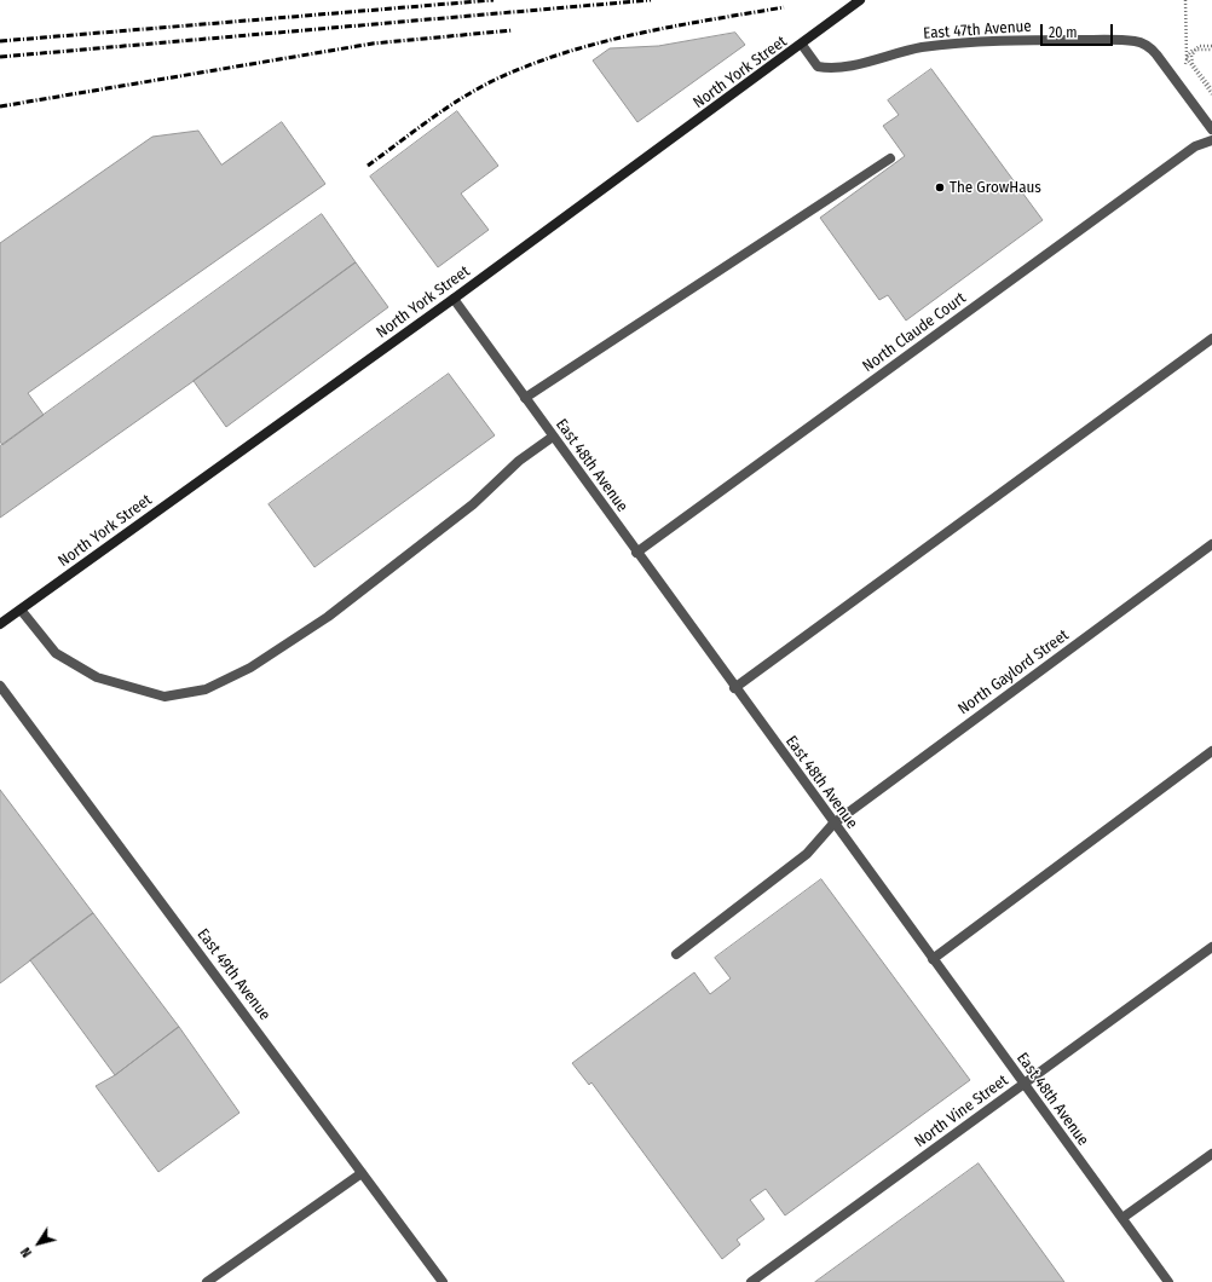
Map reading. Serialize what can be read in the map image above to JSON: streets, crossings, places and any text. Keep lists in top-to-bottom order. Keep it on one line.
{"streets":{"street":["East 47th Avenue","North York Street","North Claude Court","East 48th Avenue","North Gaylord Street","East 49th Avenue","North Vine Street"]},"crossings":[["East 47th Avenue","North York Street"],["North York Street","East 48th Avenue"],["North Claude Court","East 48th Avenue"],["East 48th Avenue","North Gaylord Street"],["East 48th Avenue","North Vine Street"]],"places":["The GrowHaus"],"scale_bar":"20 m","north":"bottom left"}
